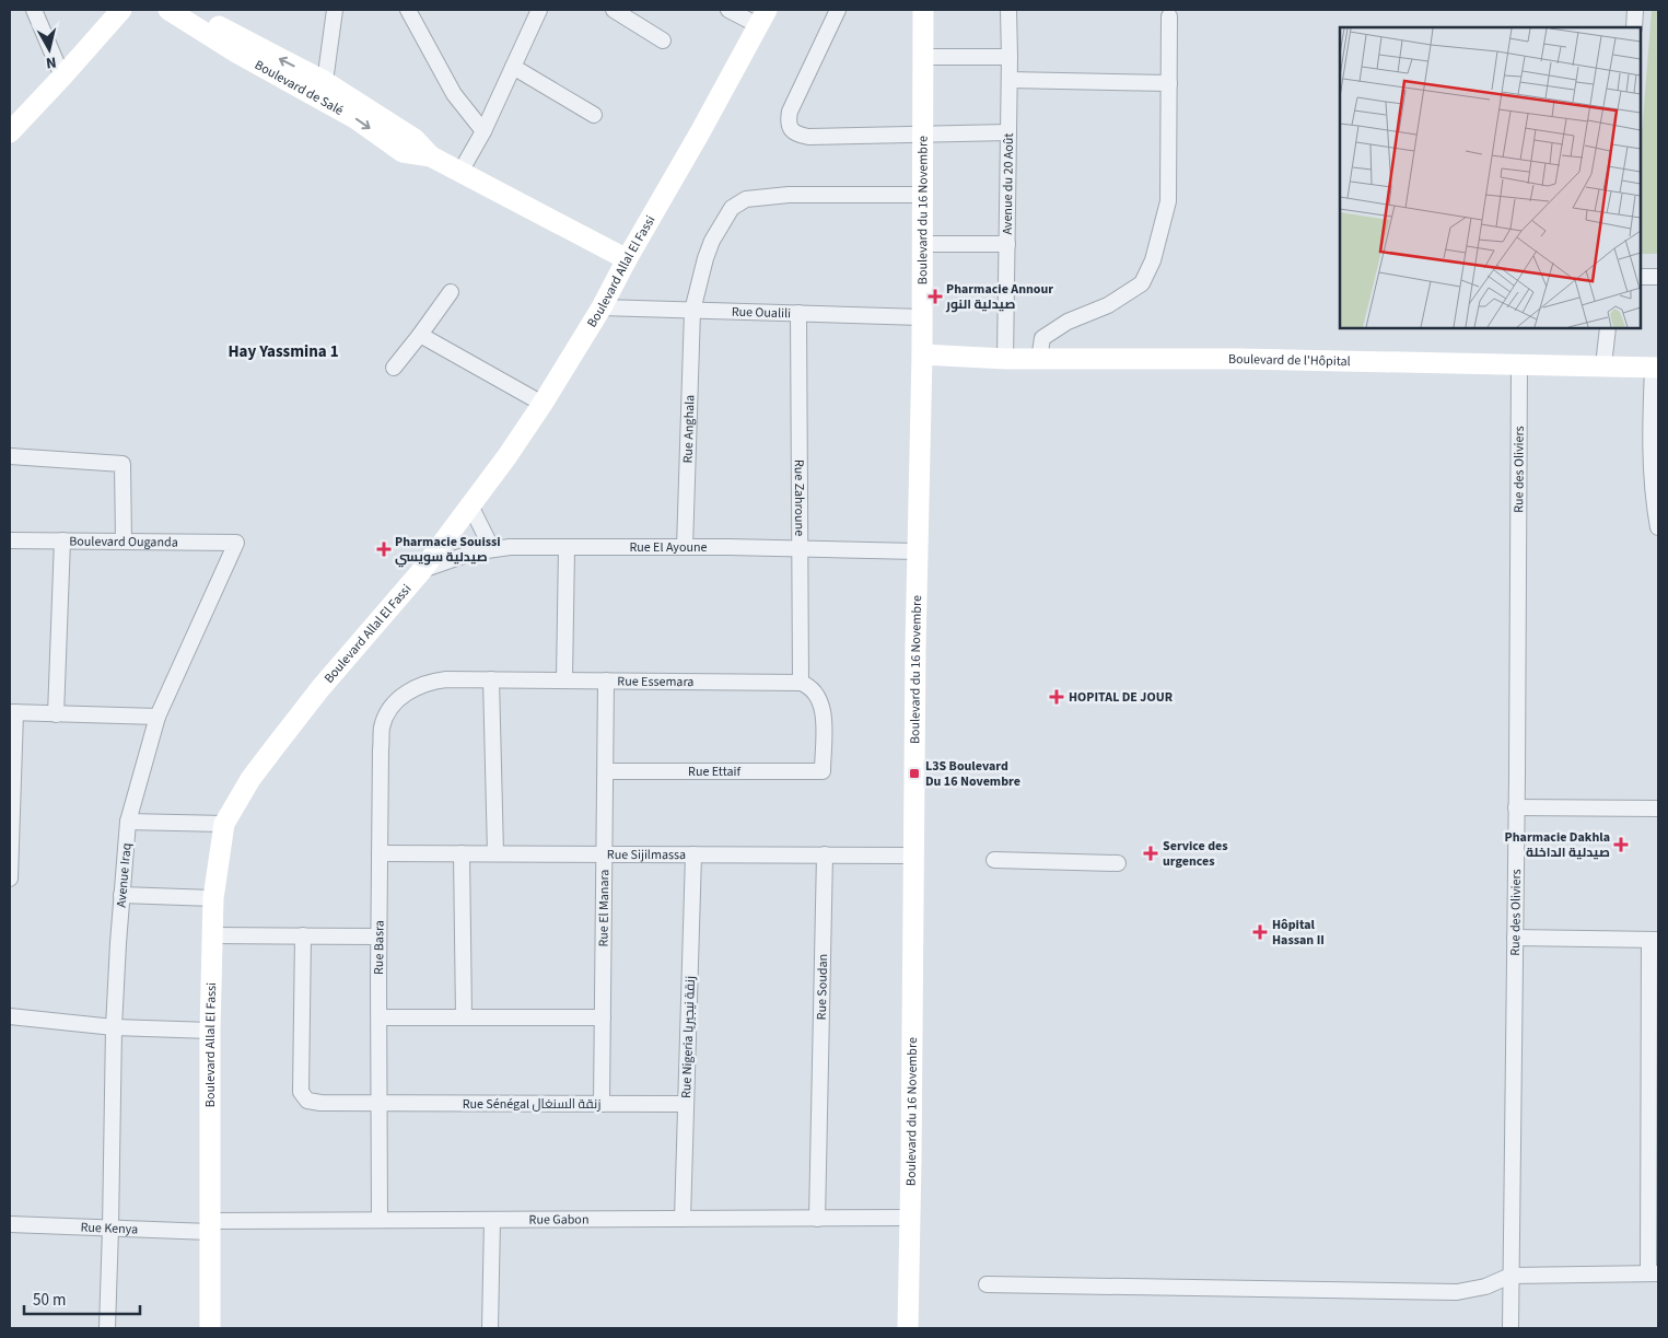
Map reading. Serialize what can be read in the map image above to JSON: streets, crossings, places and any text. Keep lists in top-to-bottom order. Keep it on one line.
{"streets":{"street":["Boulevard de Salé","Avenue du 20 Août","Boulevard du 16 Novembre","Boulevard Allal El Fassi","Rue Oualili","Boulevard de l'Hôpital","Rue Anghala","Rue des Oliviers","Rue Zahroune","Boulevard Ouganda","Rue El Ayoune","Rue Essemara","Rue Ettaif","Rue Sijilmassa","Avenue Iraq","Rue El Manara","Rue Basra","Rue Soudan","Rue Nigeria زنقة نيجيريا","Rue Sénégal زنقة السنغال","Rue Gabon","Rue Kenya"]},"crossings":[["Boulevard de Salé","Boulevard Allal El Fassi"],["Avenue du 20 Août","Boulevard de l'Hôpital"],["Boulevard du 16 Novembre","Rue Oualili"],["Boulevard du 16 Novembre","Boulevard de l'Hôpital"],["Boulevard du 16 Novembre","Rue Anghala"],["Boulevard du 16 Novembre","Rue El Ayoune"],["Boulevard du 16 Novembre","Rue Sijilmassa"],["Boulevard du 16 Novembre","Rue Gabon"],["Boulevard Allal El Fassi","Rue Oualili"],["Boulevard Allal El Fassi","Rue El Ayoune"],["Boulevard Allal El Fassi","Rue Gabon"],["Boulevard Allal El Fassi","Rue Kenya"],["Rue Oualili","Rue Anghala"],["Rue Oualili","Rue Zahroune"],["Boulevard de l'Hôpital","Rue des Oliviers"],["Rue Anghala","Rue El Ayoune"],["Rue Zahroune","Rue El Ayoune"],["Rue Zahroune","Rue Essemara"],["Rue Zahroune","Rue Ettaif"],["Boulevard Ouganda","Avenue Iraq"],["Rue Essemara","Rue Ettaif"],["Rue Essemara","Rue El Manara"],["Rue Essemara","Rue Basra"],["Rue Ettaif","Rue El Manara"],["Rue Sijilmassa","Rue El Manara"],["Rue Sijilmassa","Rue Basra"],["Rue Sijilmassa","Rue Soudan"],["Rue Sijilmassa","Rue Nigeria زنقة نيجيريا"],["Avenue Iraq","Rue Kenya"],["Rue El Manara","Rue Sénégal زنقة السنغال"],["Rue Basra","Rue Sénégal زنقة السنغال"],["Rue Basra","Rue Gabon"],["Rue Soudan","Rue Gabon"],["Rue Nigeria زنقة نيجيريا","Rue Sénégal زنقة السنغال"],["Rue Nigeria زنقة نيجيريا","Rue Gabon"],["Rue Gabon","Rue Kenya"]],"districts":["Hay Yassmina 1"],"places":{"health":["Pharmacie Annour صيدلية النور","Pharmacie Souissi صيدلية سويسي","HOPITAL DE JOUR","Pharmacie Dakhla صيدلية الداخلة","Service des urgences","Hôpital Hassan II"],"transit":["L3S Boulevard Du 16 Novembre"]},"scale_bar":"50 m","north":"bottom"}
